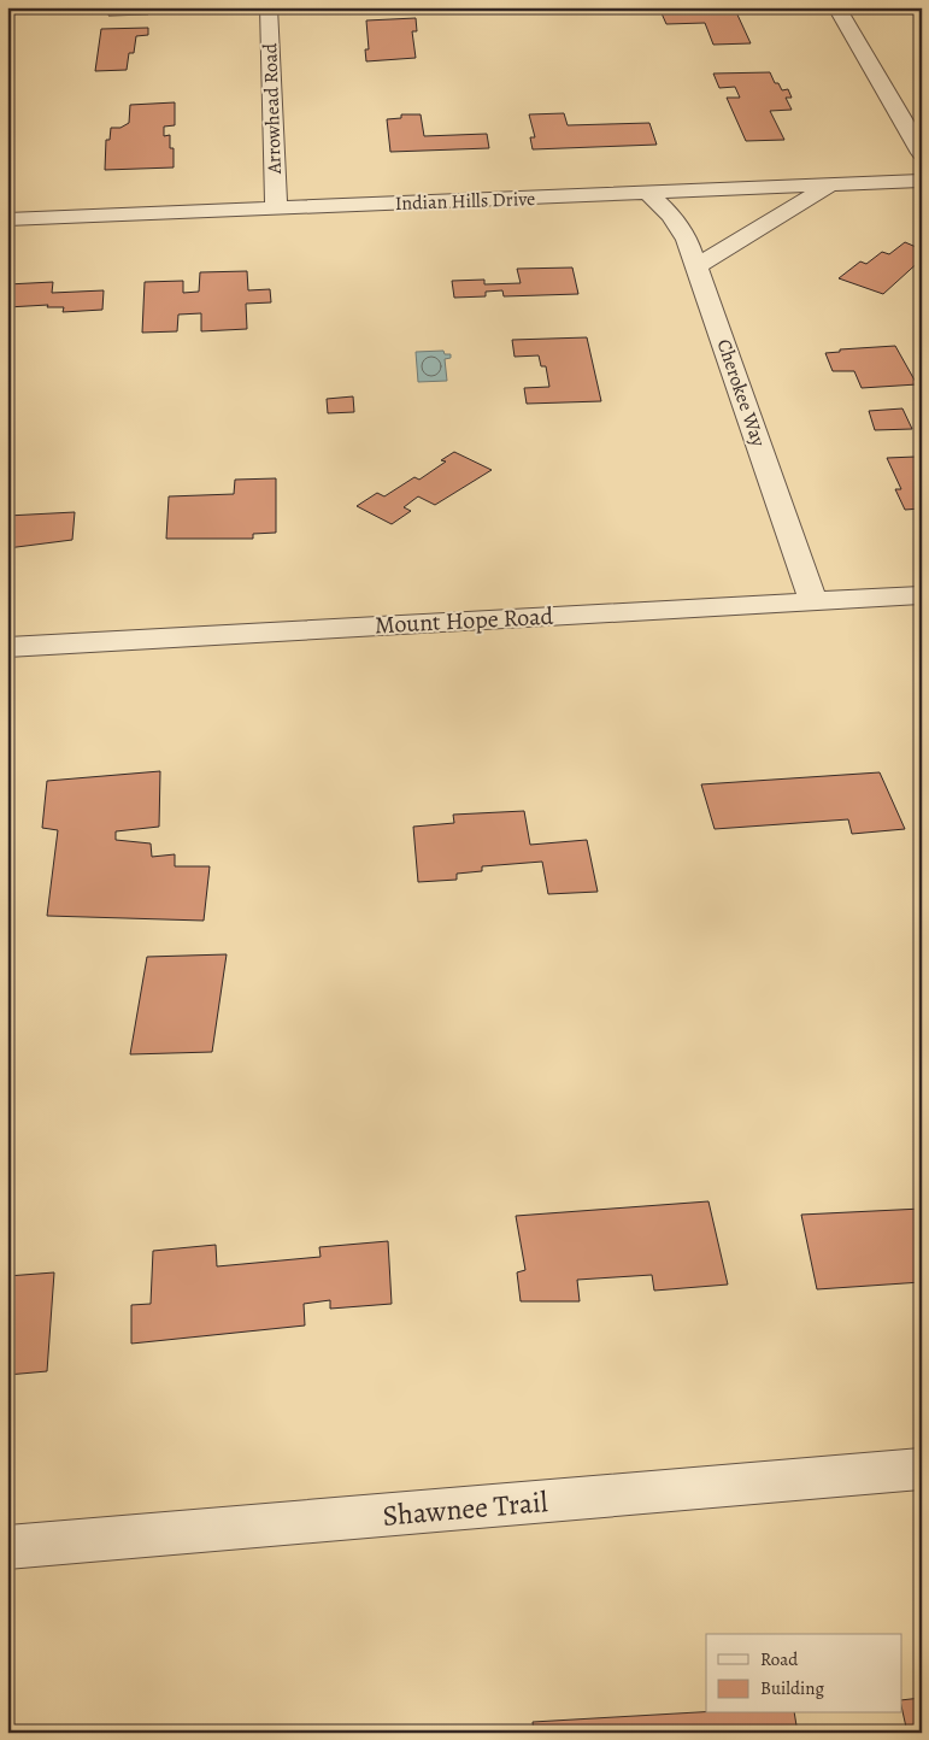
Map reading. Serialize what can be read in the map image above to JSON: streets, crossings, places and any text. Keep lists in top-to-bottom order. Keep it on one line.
{"streets":{"street":["Arrowhead Road","Indian Hills Drive","Cherokee Way","Mount Hope Road","Shawnee Trail"]},"crossings":[["Arrowhead Road","Indian Hills Drive"],["Indian Hills Drive","Cherokee Way"],["Cherokee Way","Mount Hope Road"]],"legend":["Road","Building"]}
